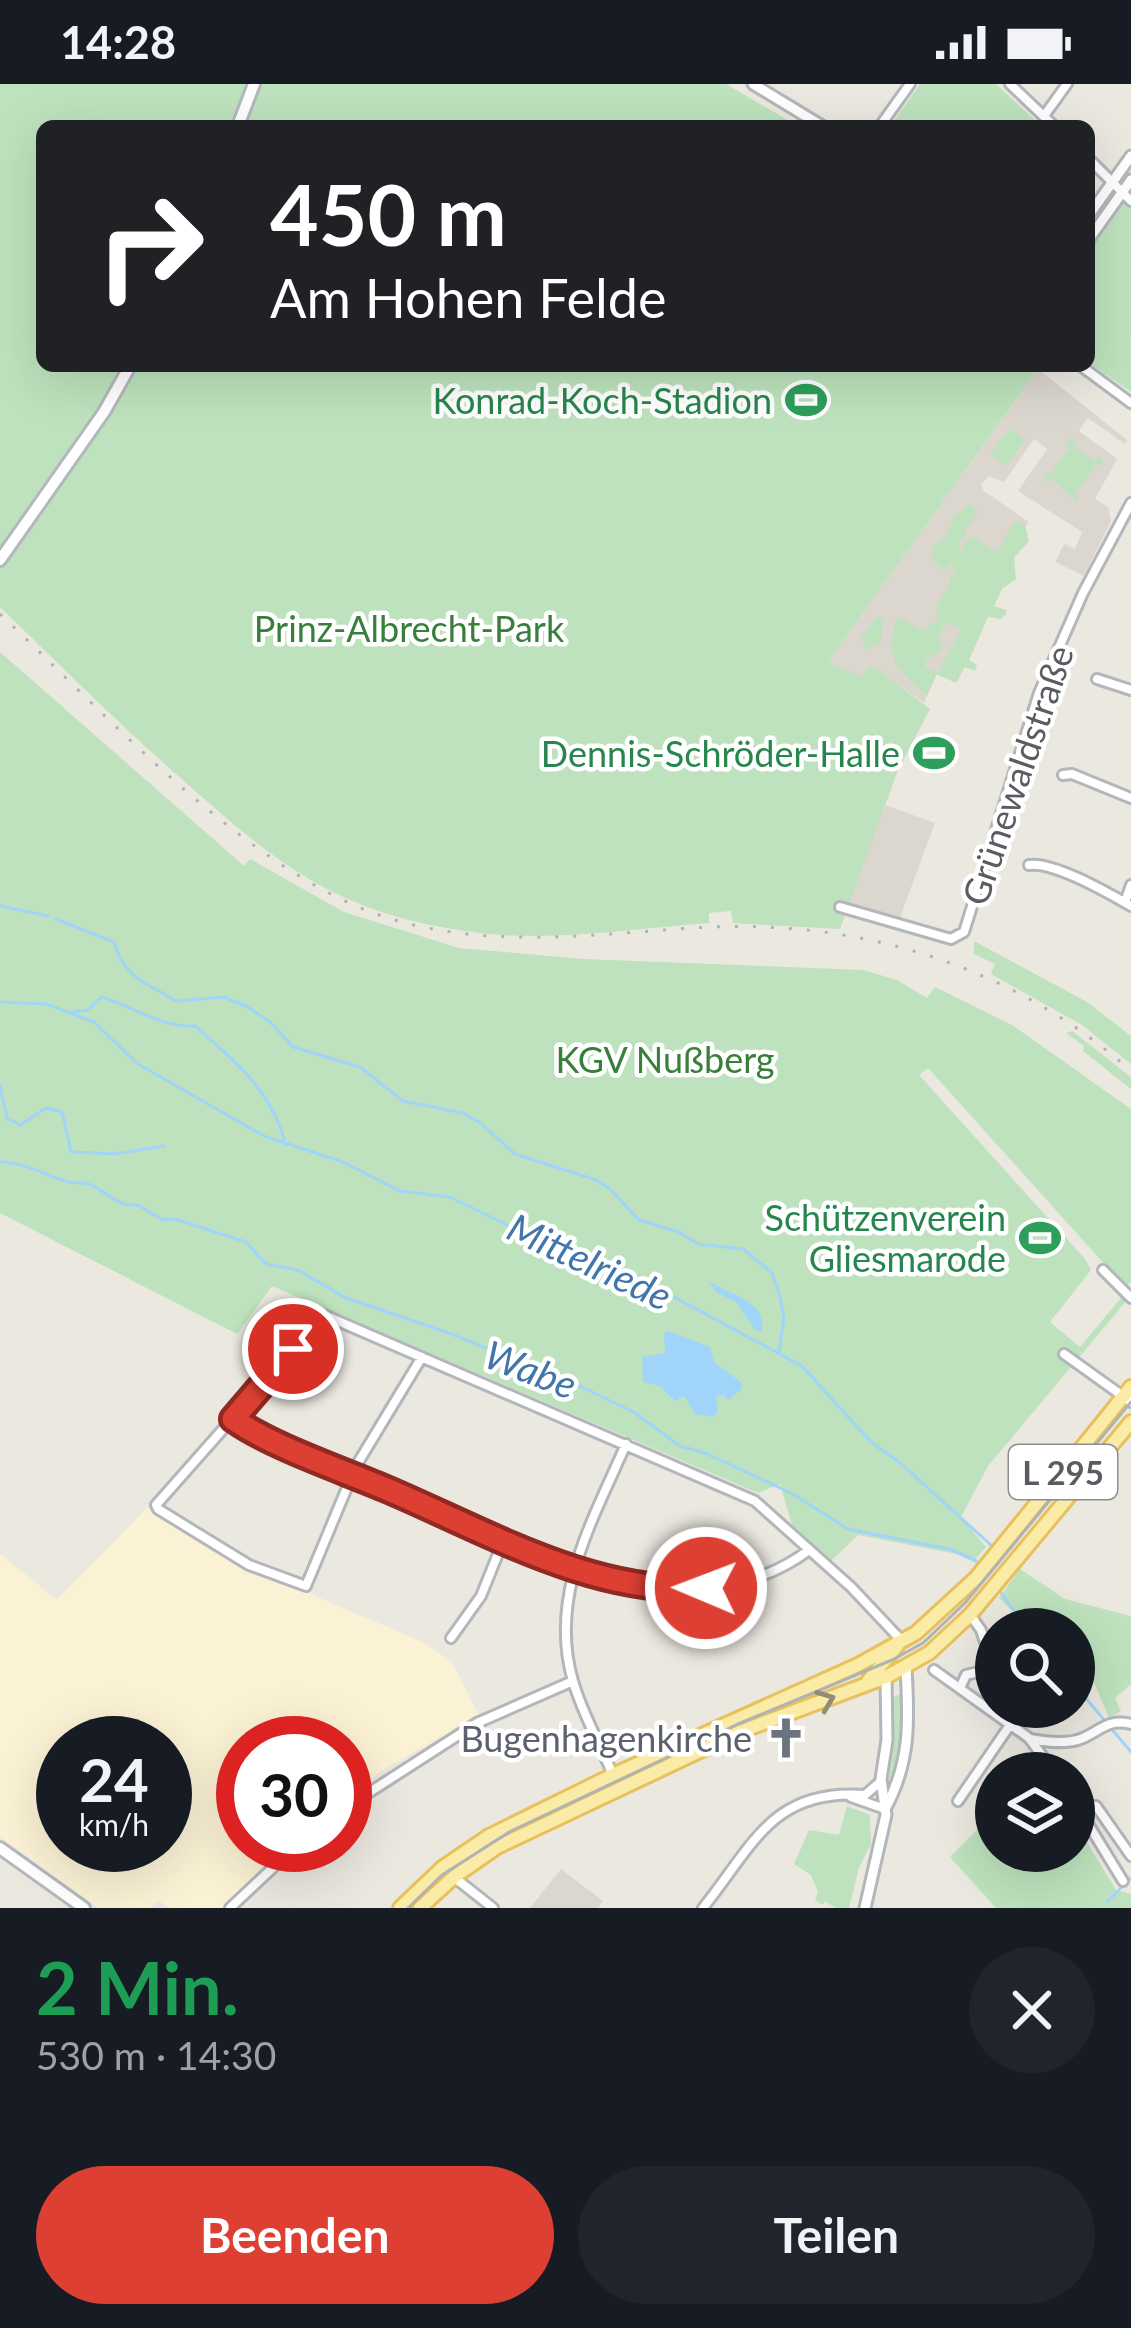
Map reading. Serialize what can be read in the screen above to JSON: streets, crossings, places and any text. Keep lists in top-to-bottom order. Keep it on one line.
{"streets":{"main road":["L 295"],"street":["Grünewaldstraße"]},"water":["Mittelriede","Wabe"],"parks":["Prinz-Albrecht-Park","KGV Nußberg"],"places":{"sports":["Konrad-Koch-Stadion","Dennis-Schröder-Halle","Schützenverein Gliesmarode"],"church":["Bugenhagenkirche"]},"page":{"status":"14:28","turn":["450 m","Am Hohen Felde"],"speed":"24 km/h","limit":"30","heading":["2 Min.","530 m · 14:30"],"buttons":["Beenden","Teilen"]}}
